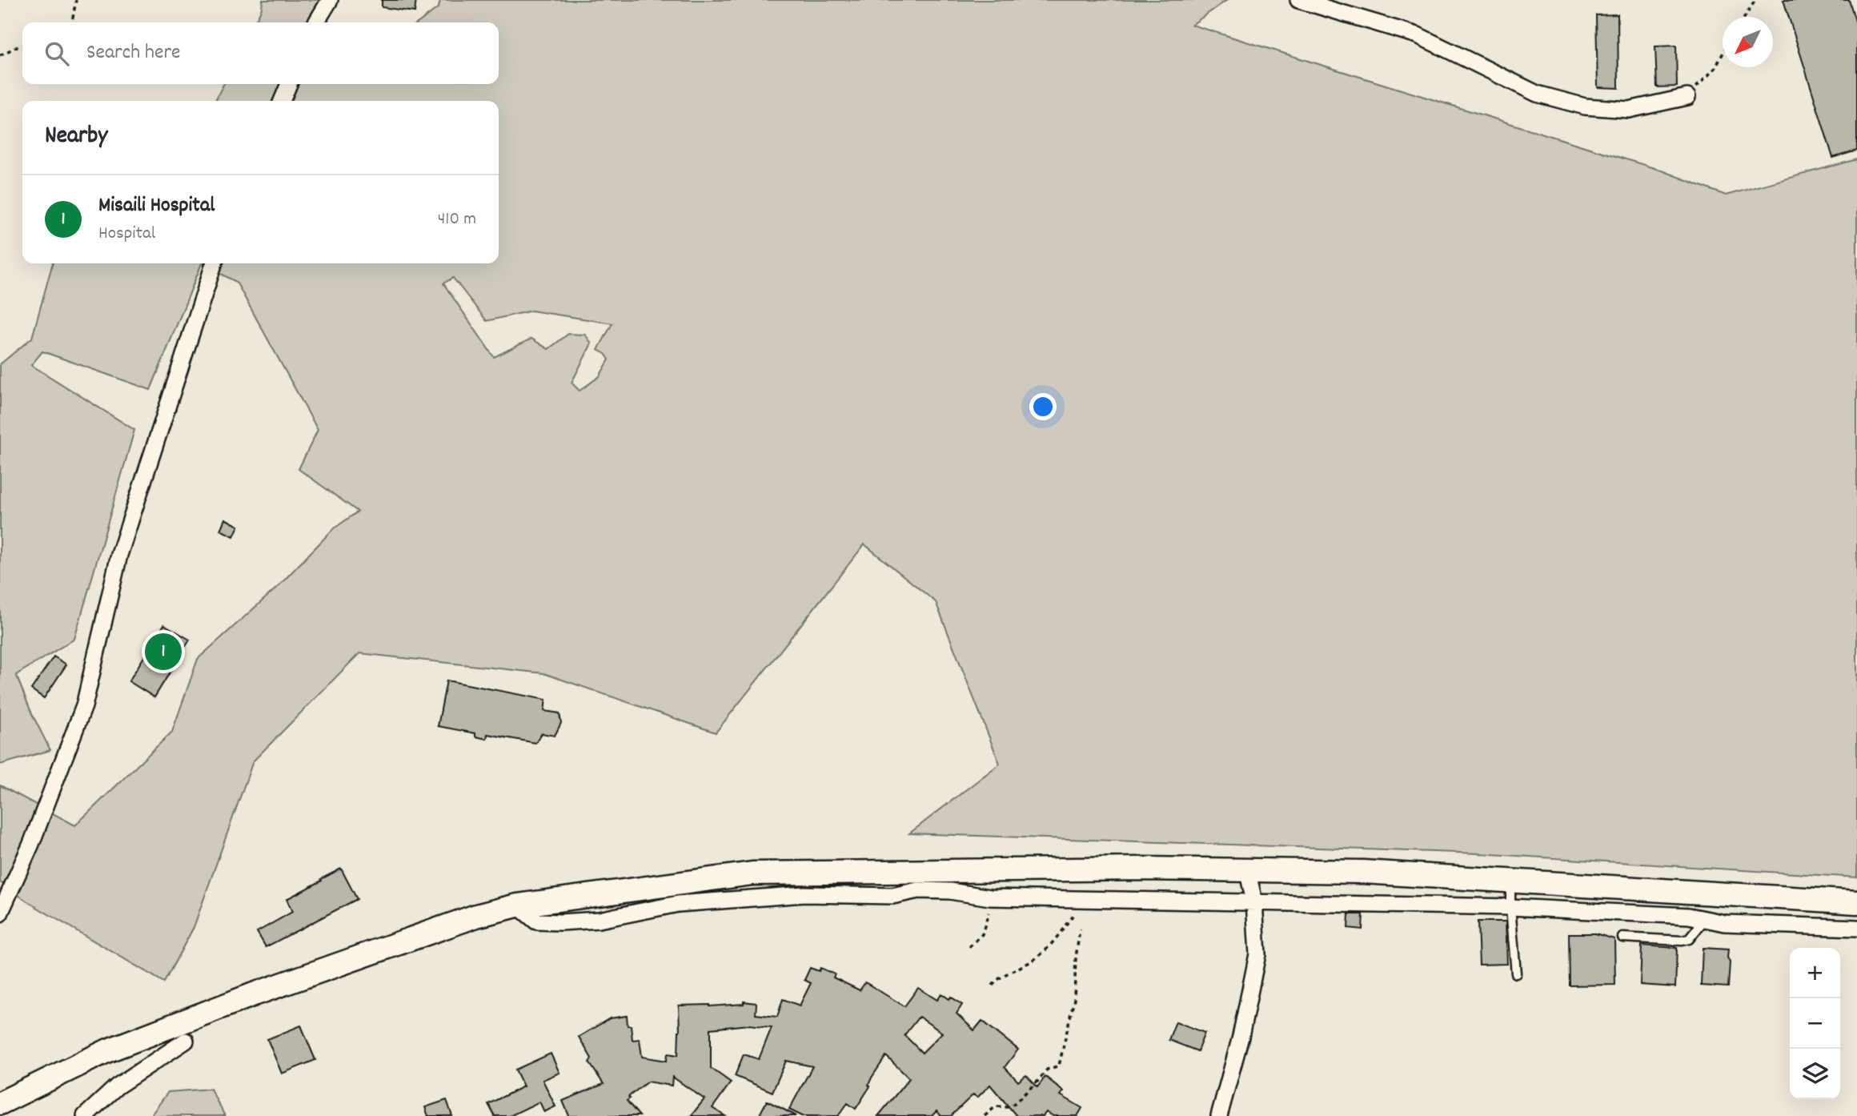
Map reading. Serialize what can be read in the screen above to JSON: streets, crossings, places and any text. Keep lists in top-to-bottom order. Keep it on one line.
{"north":"bottom left","page":{"search":"Search here","heading":"Nearby","list":[{"mark":"1","name":"Misaili Hospital","note":"Hospital","value":"410 m"}],"pins":"1","map_buttons":["+","−"]}}
